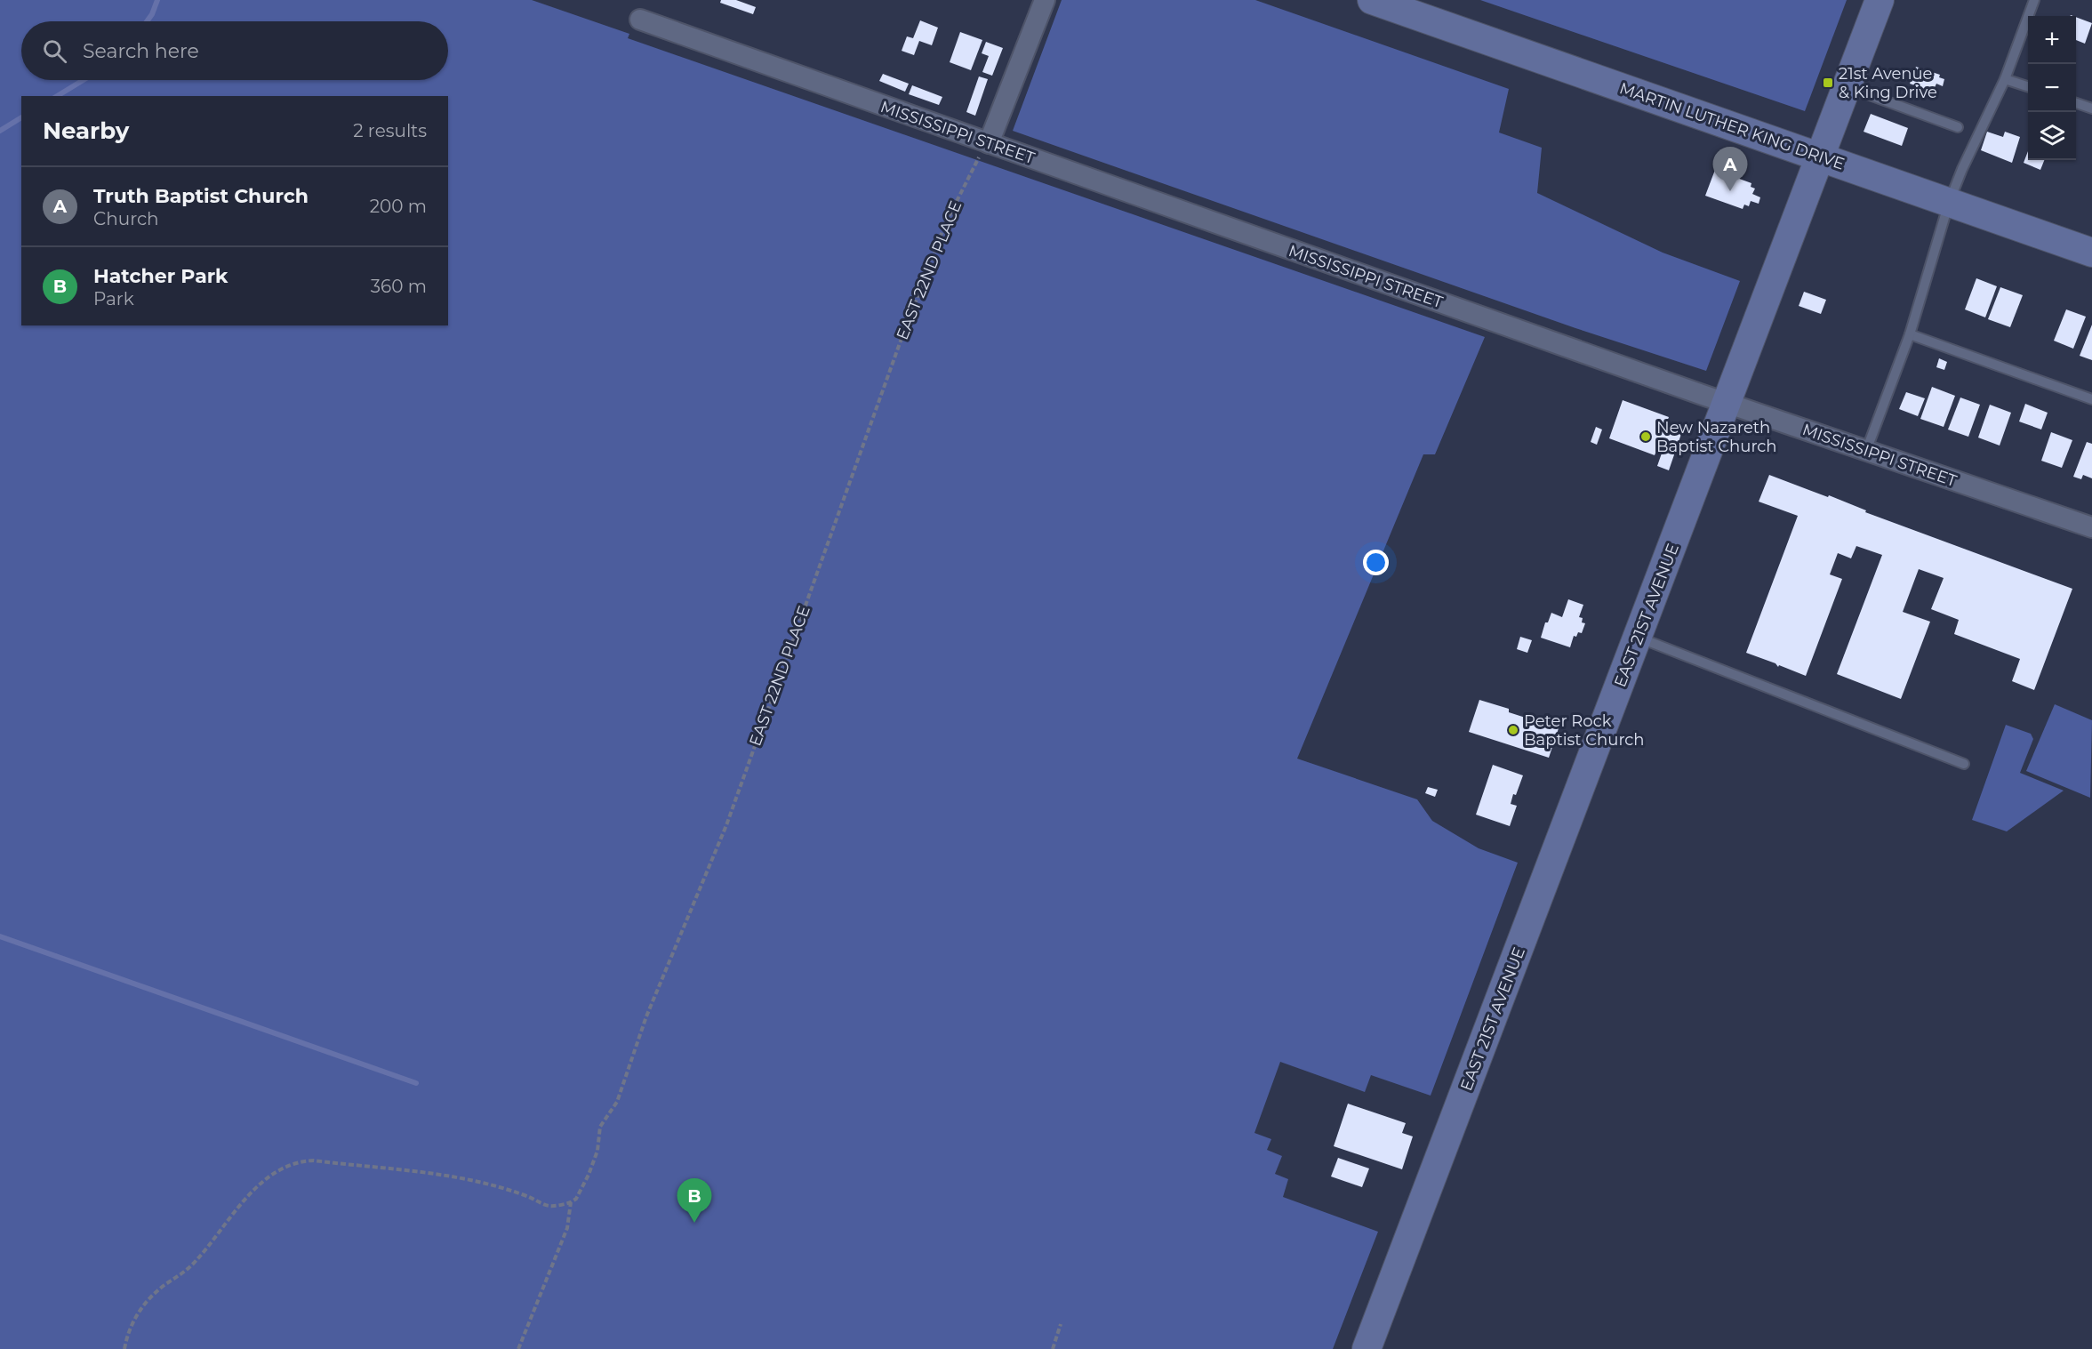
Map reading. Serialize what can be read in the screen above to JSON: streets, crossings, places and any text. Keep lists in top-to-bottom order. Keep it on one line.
{"streets":{"street":["MARTIN LUTHER KING DRIVE","MISSISSIPPI STREET","EAST 21ST AVENUE"],"path":["EAST 22ND PLACE"]},"crossings":[["MARTIN LUTHER KING DRIVE","EAST 21ST AVENUE"],["MISSISSIPPI STREET","EAST 22ND PLACE"],["MISSISSIPPI STREET","EAST 21ST AVENUE"]],"places":{"transit":["21st Avenue & King Drive"],"other":["New Nazareth Baptist Church","Peter Rock Baptist Church"]},"page":{"map_buttons":["+","−"],"search":"Search here","heading":["Nearby","2 results"],"pins":["A","B"],"list":[{"mark":"A","name":"Truth Baptist Church","note":"Church","value":"200 m"},{"mark":"B","name":"Hatcher Park","note":"Park","value":"360 m"}]}}
